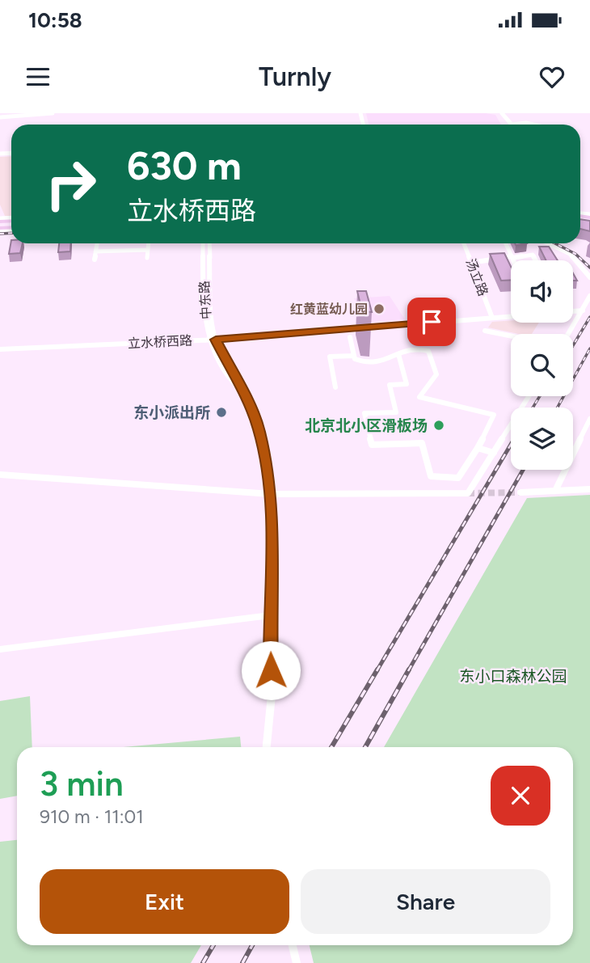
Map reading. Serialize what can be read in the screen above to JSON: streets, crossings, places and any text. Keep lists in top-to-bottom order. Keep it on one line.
{"streets":{"street":["汤立路","中东路","立水桥西路"]},"crossings":[["汤立路","立水桥西路"],["中东路","立水桥西路"]],"parks":["东小口森林公园"],"places":["红黄蓝幼儿园","东小派出所","北京北小区滑板场"],"page":{"status":"10:58","header":"Turnly","turn":["630 m","立水桥西路"],"heading":["3 min","910 m · 11:01"],"buttons":["Exit","Share"]}}
